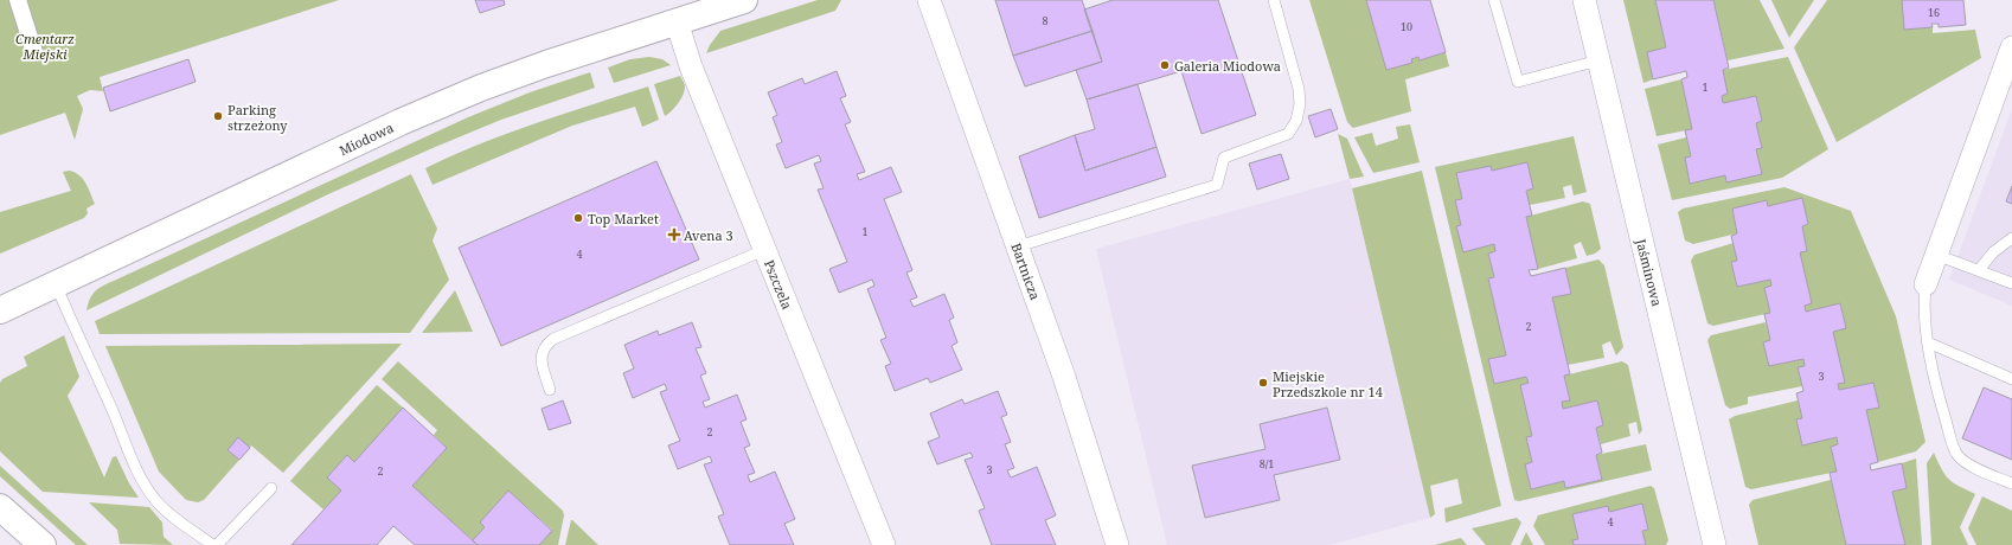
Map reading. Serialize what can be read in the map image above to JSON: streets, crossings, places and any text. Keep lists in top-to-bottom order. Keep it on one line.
{"streets":{"street":["Miodowa","Bartnicza","Jaśminowa","Pszczela"]},"crossings":[["Miodowa","Pszczela"]],"parks":["Cmentarz Miejski"],"places":{"other":["Galeria Miodowa","Parking strzeżony","Top Market","Miejskie Przedszkole nr 14"],"health":["Avena 3"]},"house_numbers":["16","8","10","1","1","4","2","3","2","8/1","3","2","4"]}
